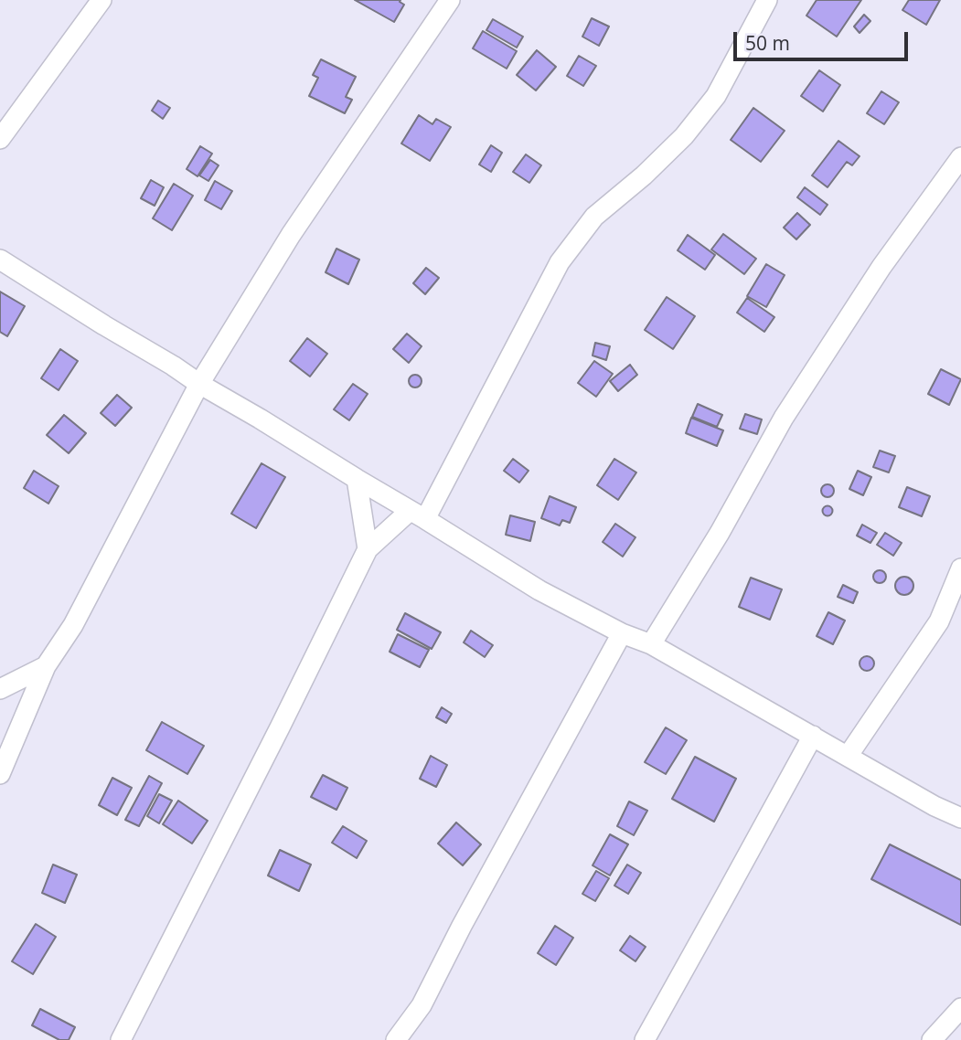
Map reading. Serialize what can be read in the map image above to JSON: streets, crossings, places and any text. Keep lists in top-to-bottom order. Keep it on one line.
{"scale_bar":"50 m"}
